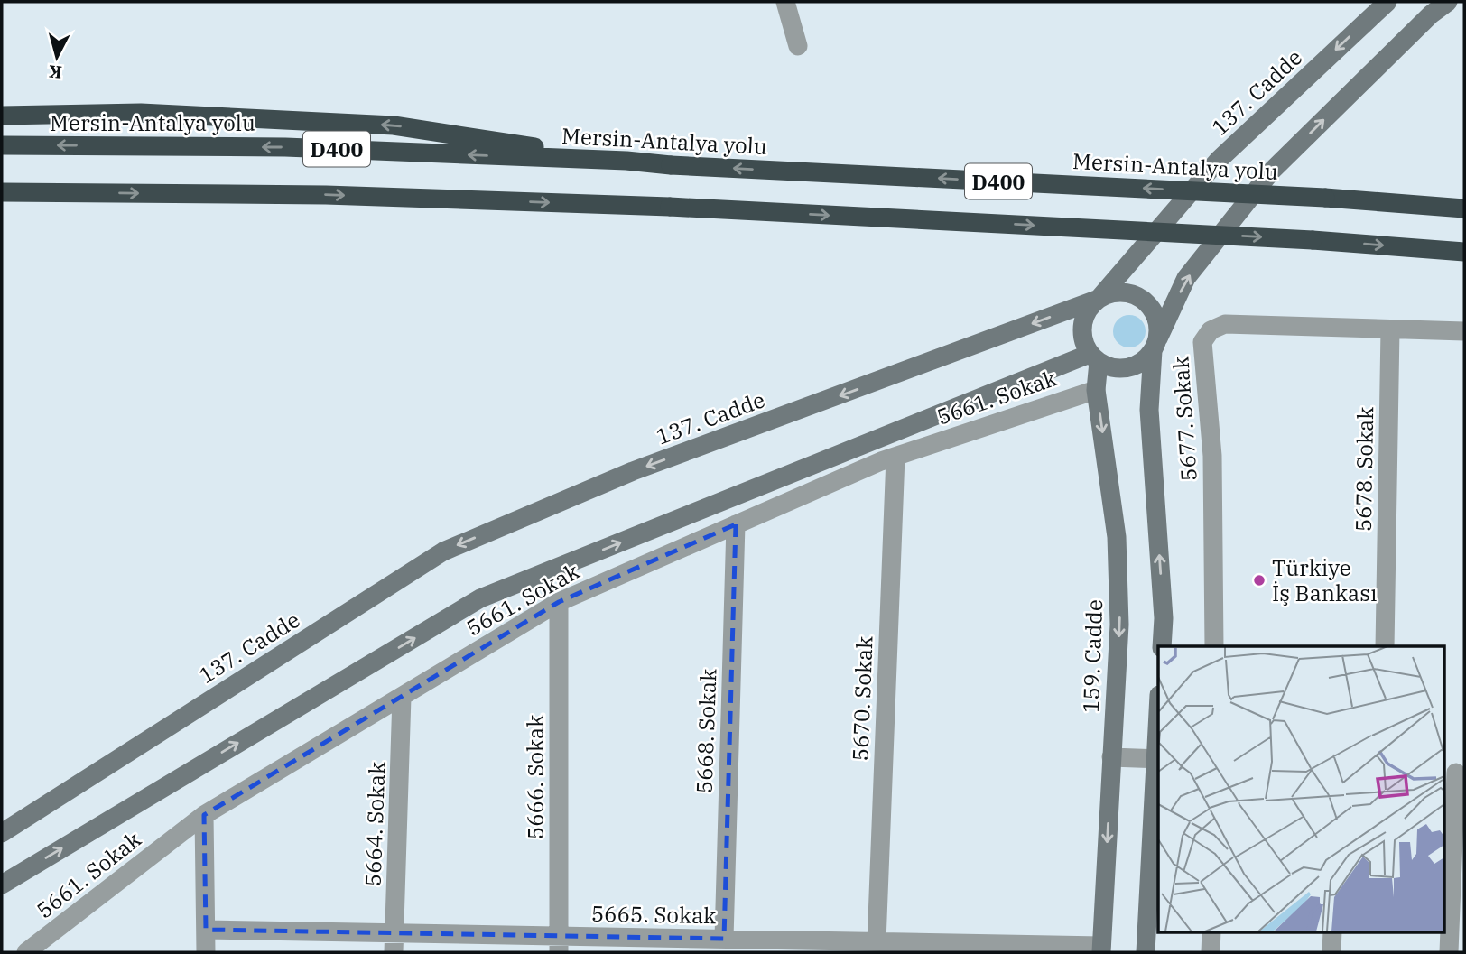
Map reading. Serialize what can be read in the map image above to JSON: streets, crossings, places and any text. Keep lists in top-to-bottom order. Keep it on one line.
{"streets":{"highway":["Mersin-Antalya yolu","D400"],"street":["137. Cadde","5661. Sokak","5677. Sokak","5678. Sokak","159. Cadde","5670. Sokak","5668. Sokak","5666. Sokak","5664. Sokak","5665. Sokak"]},"crossings":[["137. Cadde","159. Cadde"],["5661. Sokak","159. Cadde"],["5661. Sokak","5670. Sokak"],["5661. Sokak","5668. Sokak"],["5661. Sokak","5666. Sokak"],["5661. Sokak","5664. Sokak"],["5677. Sokak","5678. Sokak"],["159. Cadde","5665. Sokak"],["5670. Sokak","5665. Sokak"],["5668. Sokak","5665. Sokak"],["5666. Sokak","5665. Sokak"],["5664. Sokak","5665. Sokak"]],"places":["Türkiye İş Bankası"],"north":"bottom"}
